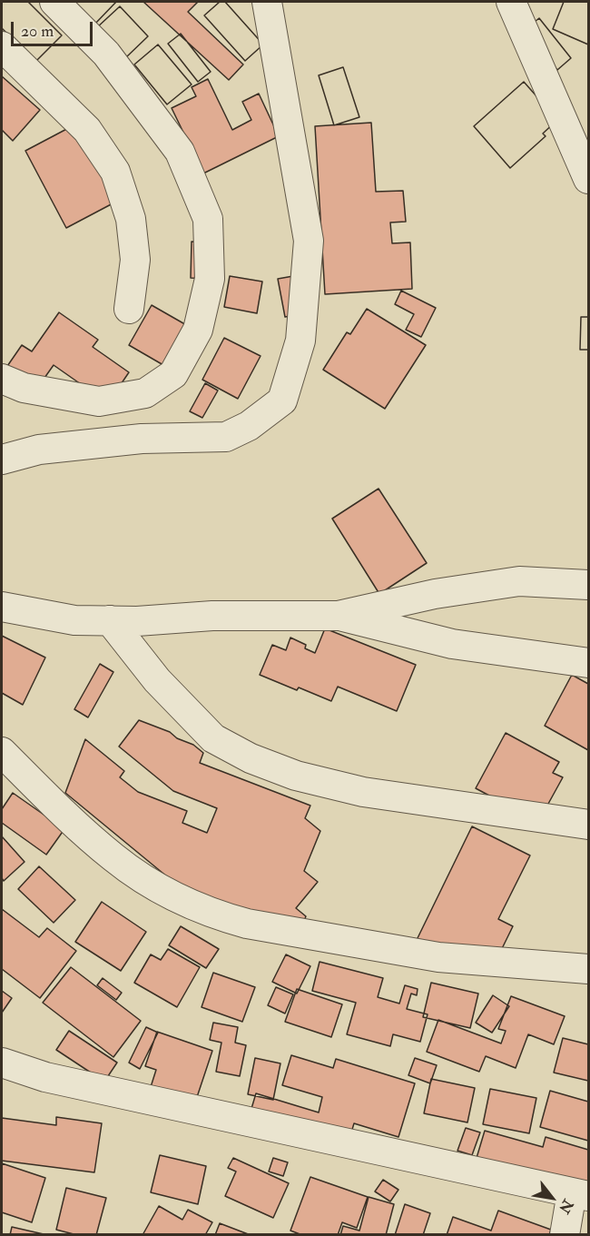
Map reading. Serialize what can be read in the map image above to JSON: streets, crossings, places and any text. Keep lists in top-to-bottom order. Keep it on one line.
{"scale_bar":"20 m","north":"bottom right"}
